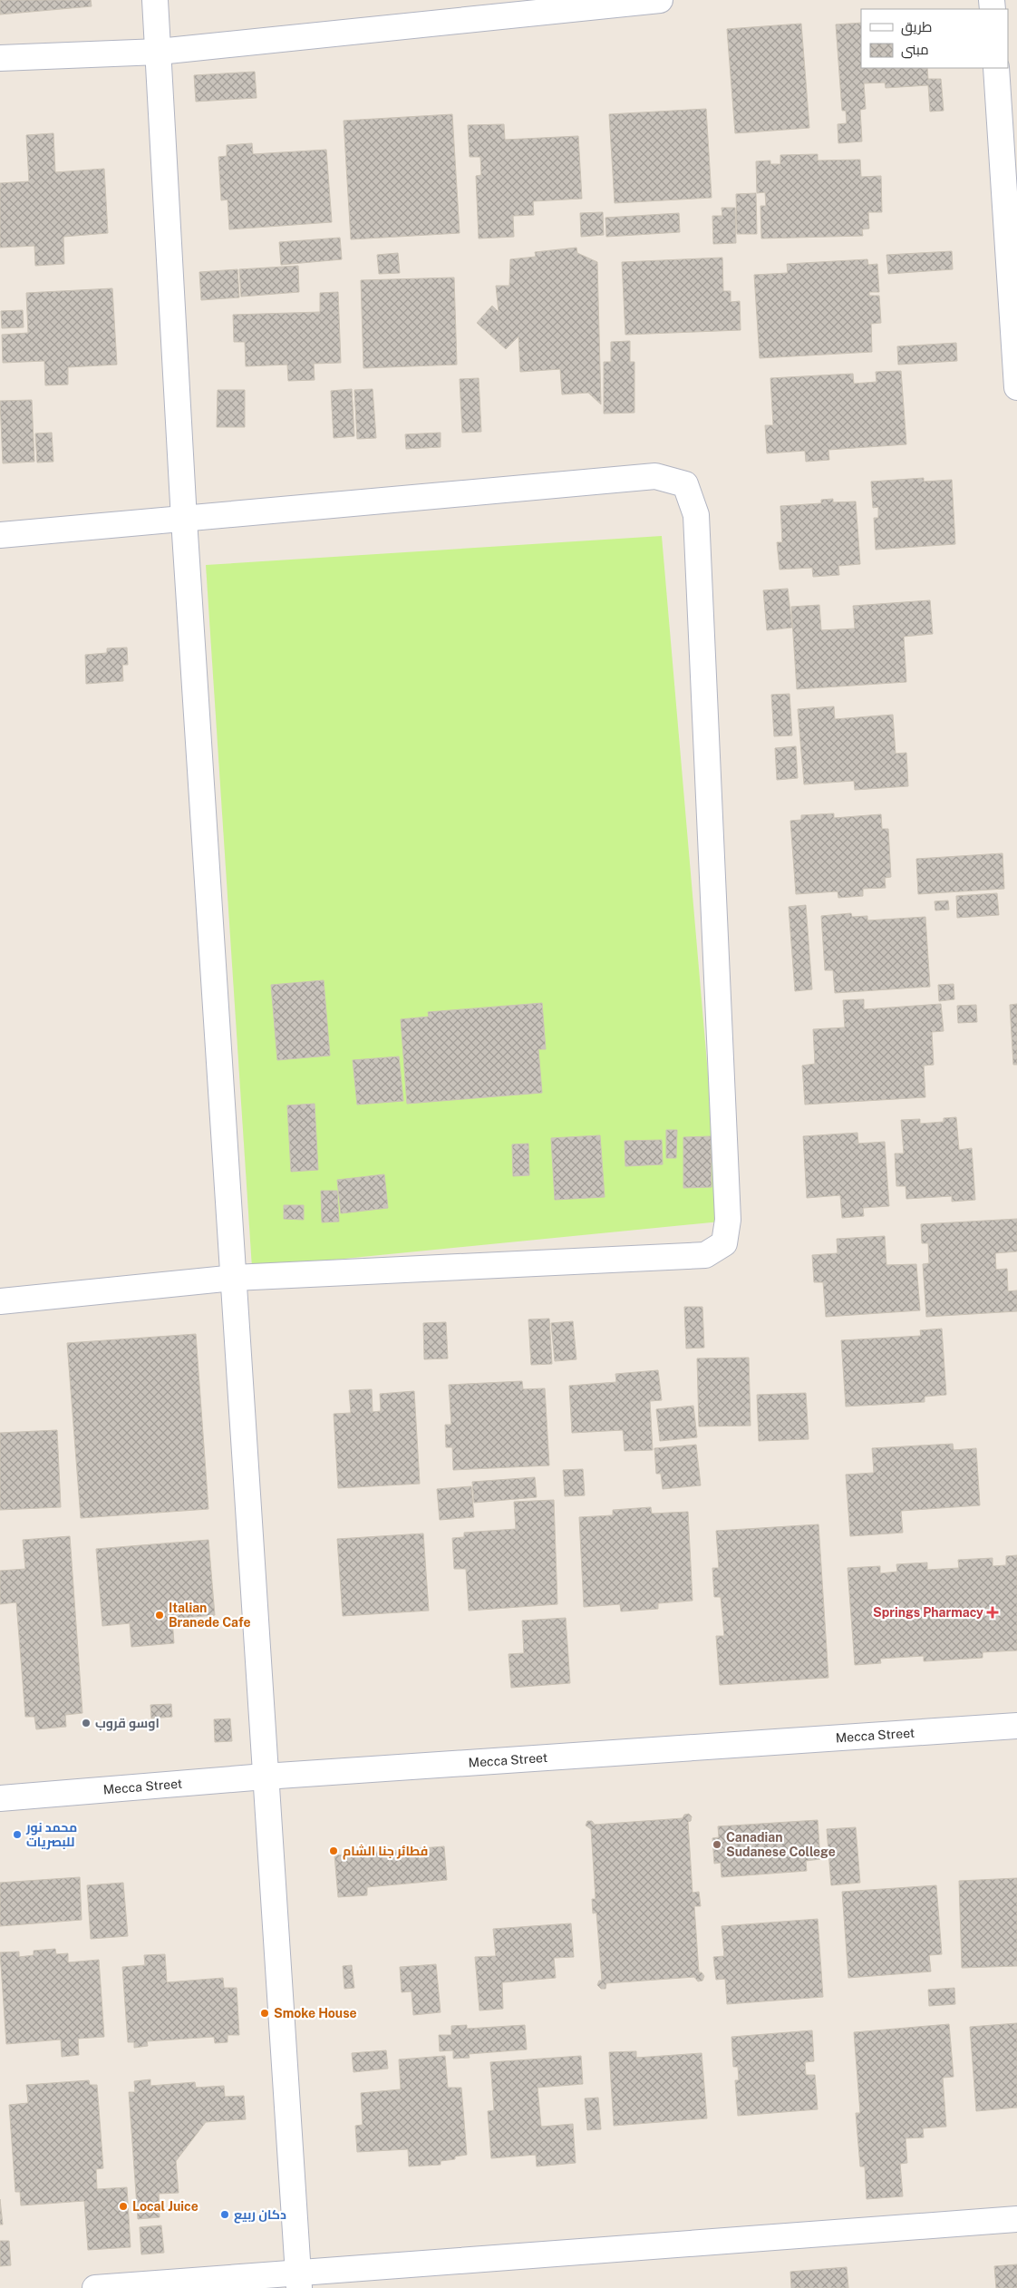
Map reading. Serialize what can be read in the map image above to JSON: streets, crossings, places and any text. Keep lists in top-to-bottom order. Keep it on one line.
{"streets":{"street":["Mecca Street"]},"places":{"health":["Springs Pharmacy"],"other":["Italian Branede Cafe","اوسو قروب","محمد نور للبصريات","Canadian Sudanese College","فطائر جنا الشام","Smoke House","Local Juice","دكان ربيع"]},"legend":["طريق","مبنى"]}
